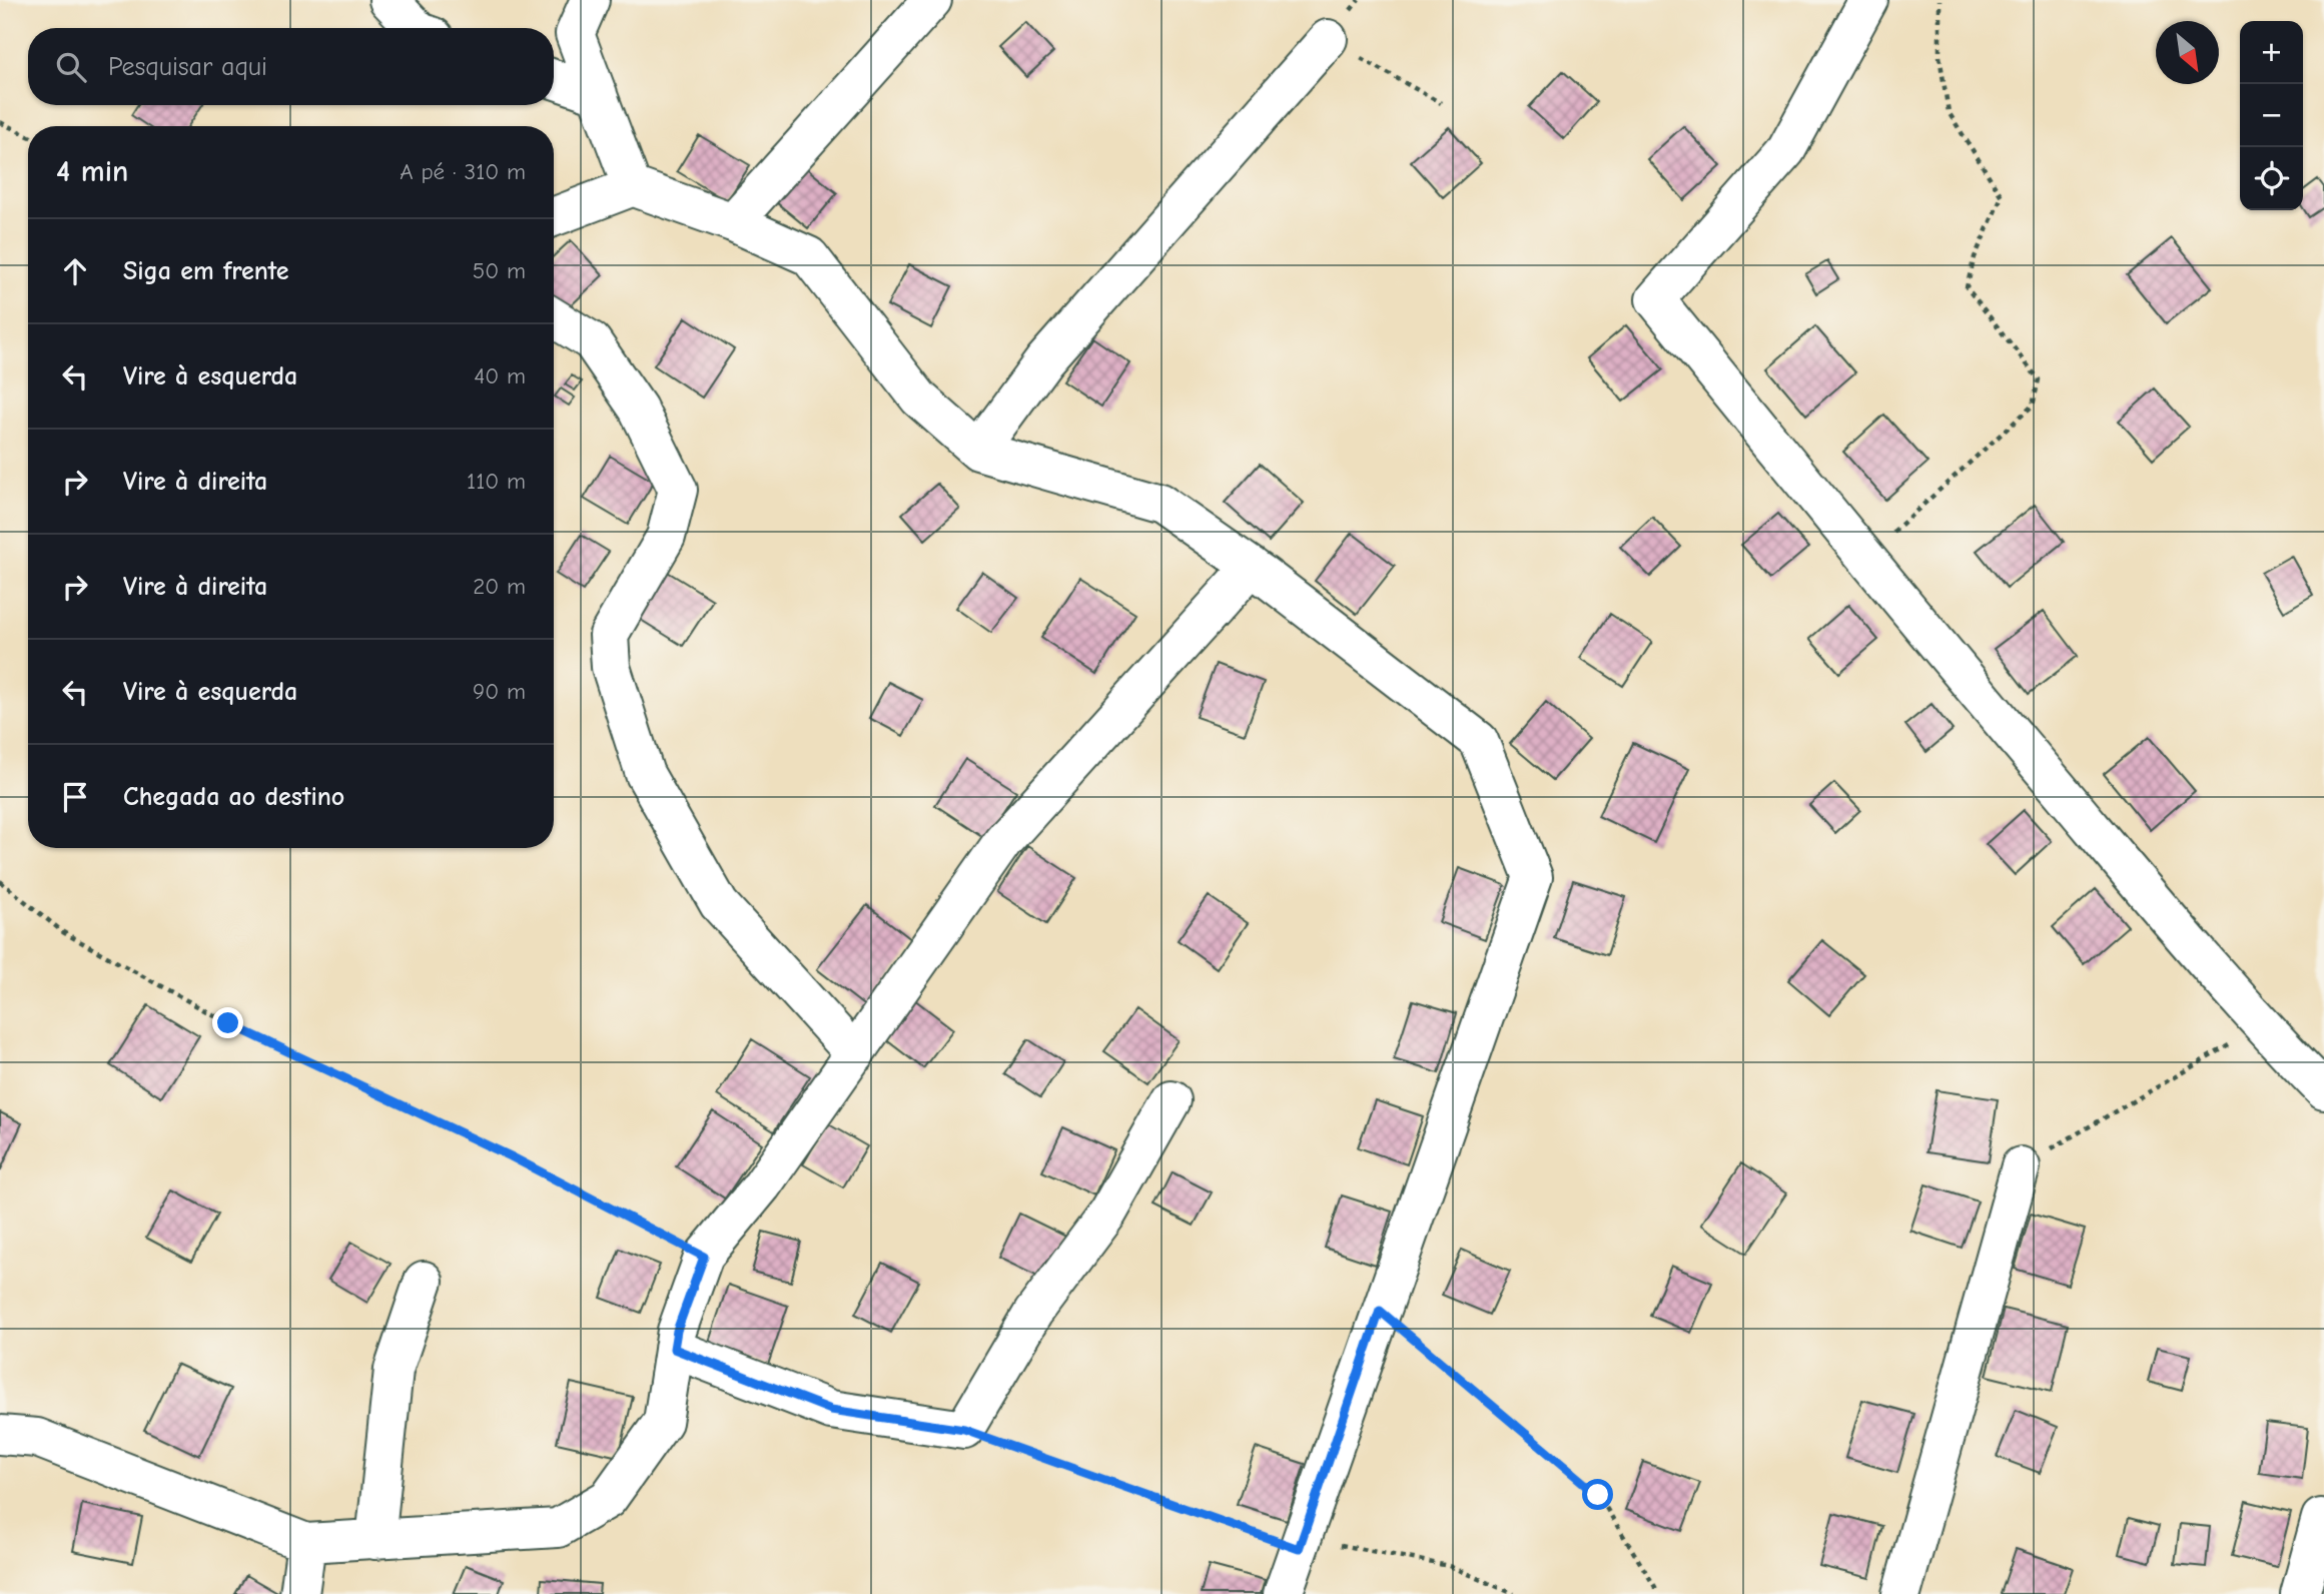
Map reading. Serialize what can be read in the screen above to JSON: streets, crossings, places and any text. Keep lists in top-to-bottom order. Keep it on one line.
{"north":"bottom right","page":{"map_buttons":["+","−"],"search":"Pesquisar aqui","heading":["4 min","A pé · 310 m"],"list":[["Siga em frente","50 m"],["Vire à esquerda","40 m"],["Vire à direita","110 m"],["Vire à direita","20 m"],["Vire à esquerda","90 m"],"Chegada ao destino"]}}
